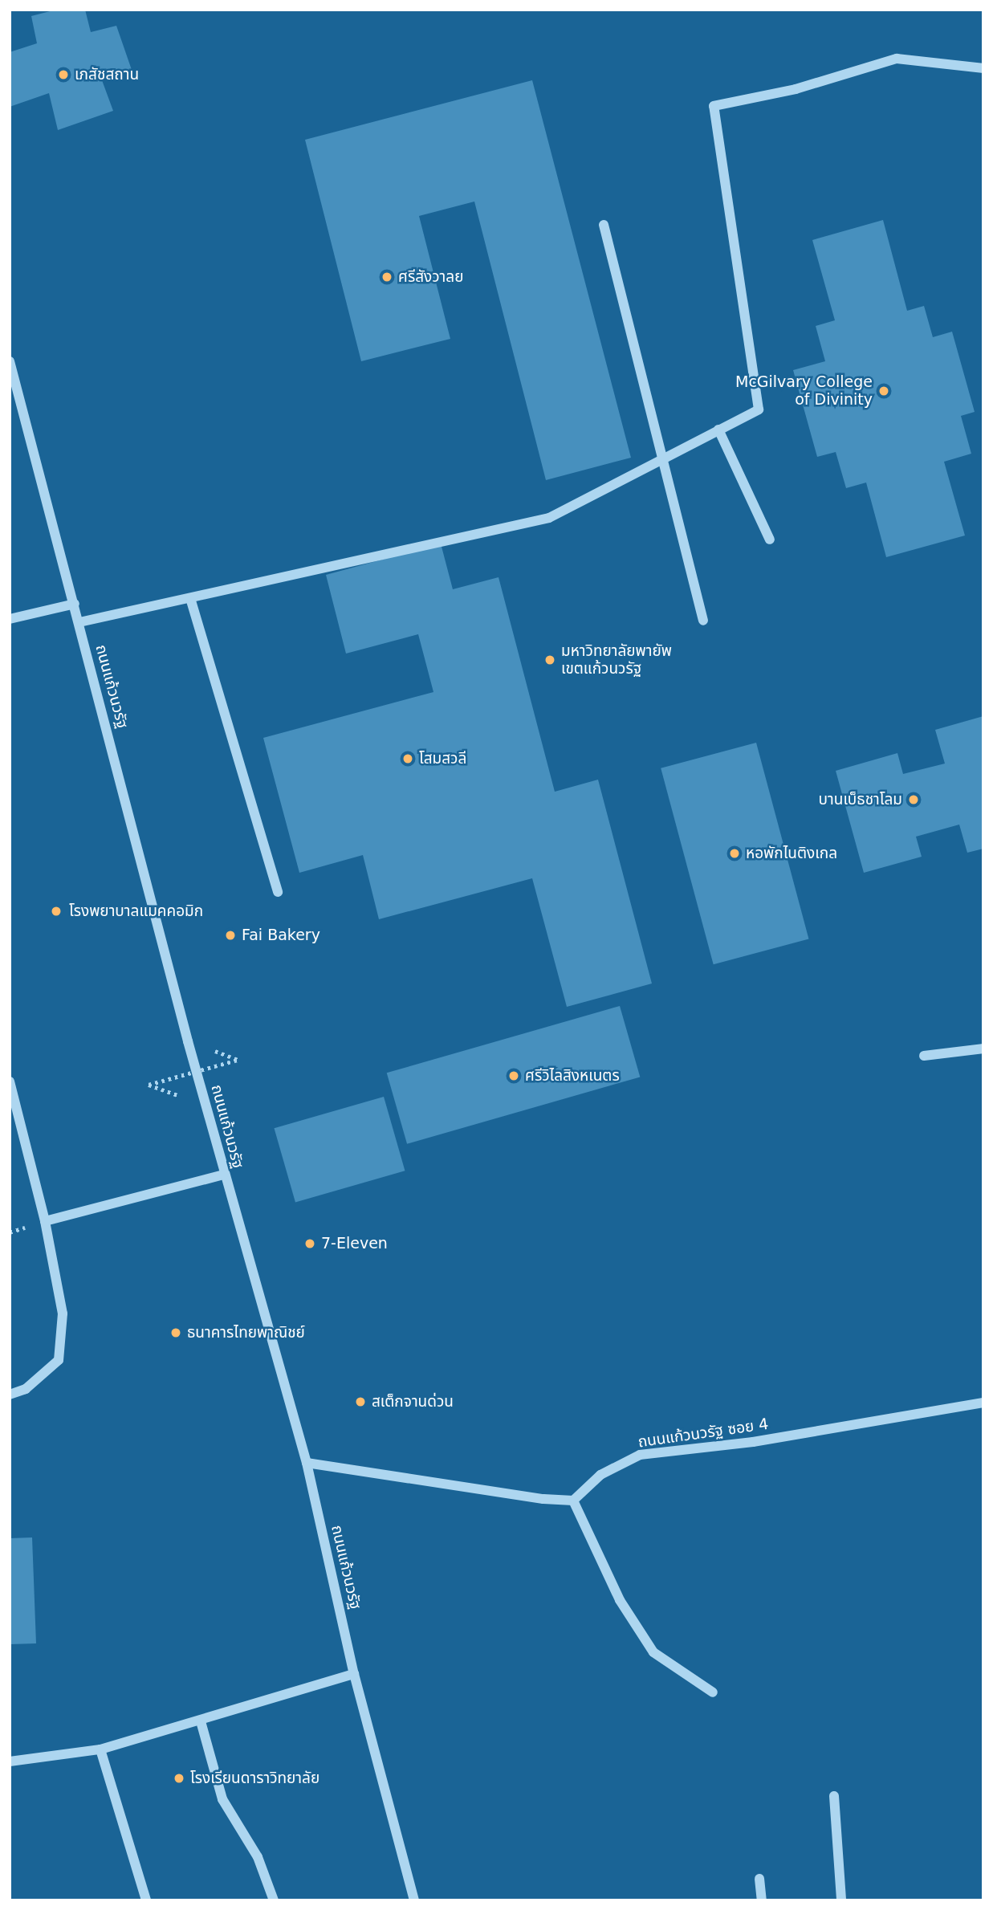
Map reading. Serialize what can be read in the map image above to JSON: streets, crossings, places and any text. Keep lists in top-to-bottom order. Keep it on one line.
{"streets":{"street":["ถนนแก้วนวรัฐ","ถนนแก้วนวรัฐ ซอย 4"]},"places":["เภสัชสถาน","ศรีสังวาลย","McGilvary College of Divinity","มหาวิทยาลัยพายัพ เขตแก้วนวรัฐ","โสมสวลี","บานเบ็ธชาโลม","หอพักไนติงเกล","โรงพยาบาลแมคคอมิก","Fai Bakery","ศรีวิไลสิงหเนตร","7-Eleven","ธนาคารไทยพาณิชย์","สเต็กจานด่วน","โรงเรียนดาราวิทยาลัย"]}
